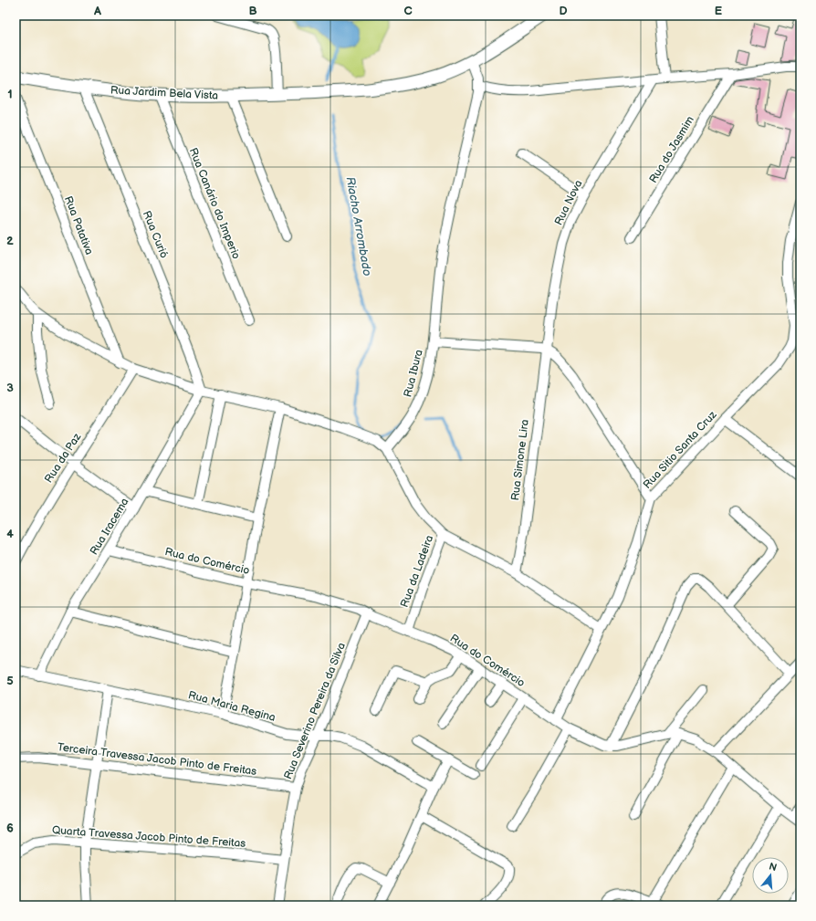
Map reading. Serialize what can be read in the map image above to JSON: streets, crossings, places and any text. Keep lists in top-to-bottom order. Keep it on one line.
{"streets":{"main road":["Rua Jardim Bela Vista"],"street":["Rua do Jasmim","Rua Nova","Rua Canário do Imperio","Rua Patativa","Rua Curió","Rua Ibura","Rua Sitio Santa Cruz","Rua da Paz","Rua Simone Lira","Rua Iracema","Rua do Comércio","Rua da Ladeira","Rua Maria Regina","Rua Severino Pereira da Silva","Terceira Travessa Jacob Pinto de Freitas","Quarta Travessa Jacob Pinto de Freitas"]},"crossings":[["Rua Jardim Bela Vista","Rua Canário do Imperio"],["Rua Jardim Bela Vista","Rua Curió"],["Rua Jardim Bela Vista","Rua Ibura"],["Rua Nova","Rua Simone Lira"],["Rua Curió","Rua Iracema"],["Rua Ibura","Rua da Ladeira"],["Rua Sitio Santa Cruz","Rua do Comércio"],["Rua Iracema","Rua do Comércio"],["Rua Iracema","Rua Maria Regina"],["Rua do Comércio","Rua da Ladeira"],["Rua do Comércio","Rua Severino Pereira da Silva"],["Rua Maria Regina","Rua Severino Pereira da Silva"],["Rua Severino Pereira da Silva","Terceira Travessa Jacob Pinto de Freitas"],["Rua Severino Pereira da Silva","Quarta Travessa Jacob Pinto de Freitas"]],"water":["Riacho Arrombado"],"north":"top","grid":{"columns":["A","B","C","D","E"],"rows":["1","2","3","4","5","6"]}}
